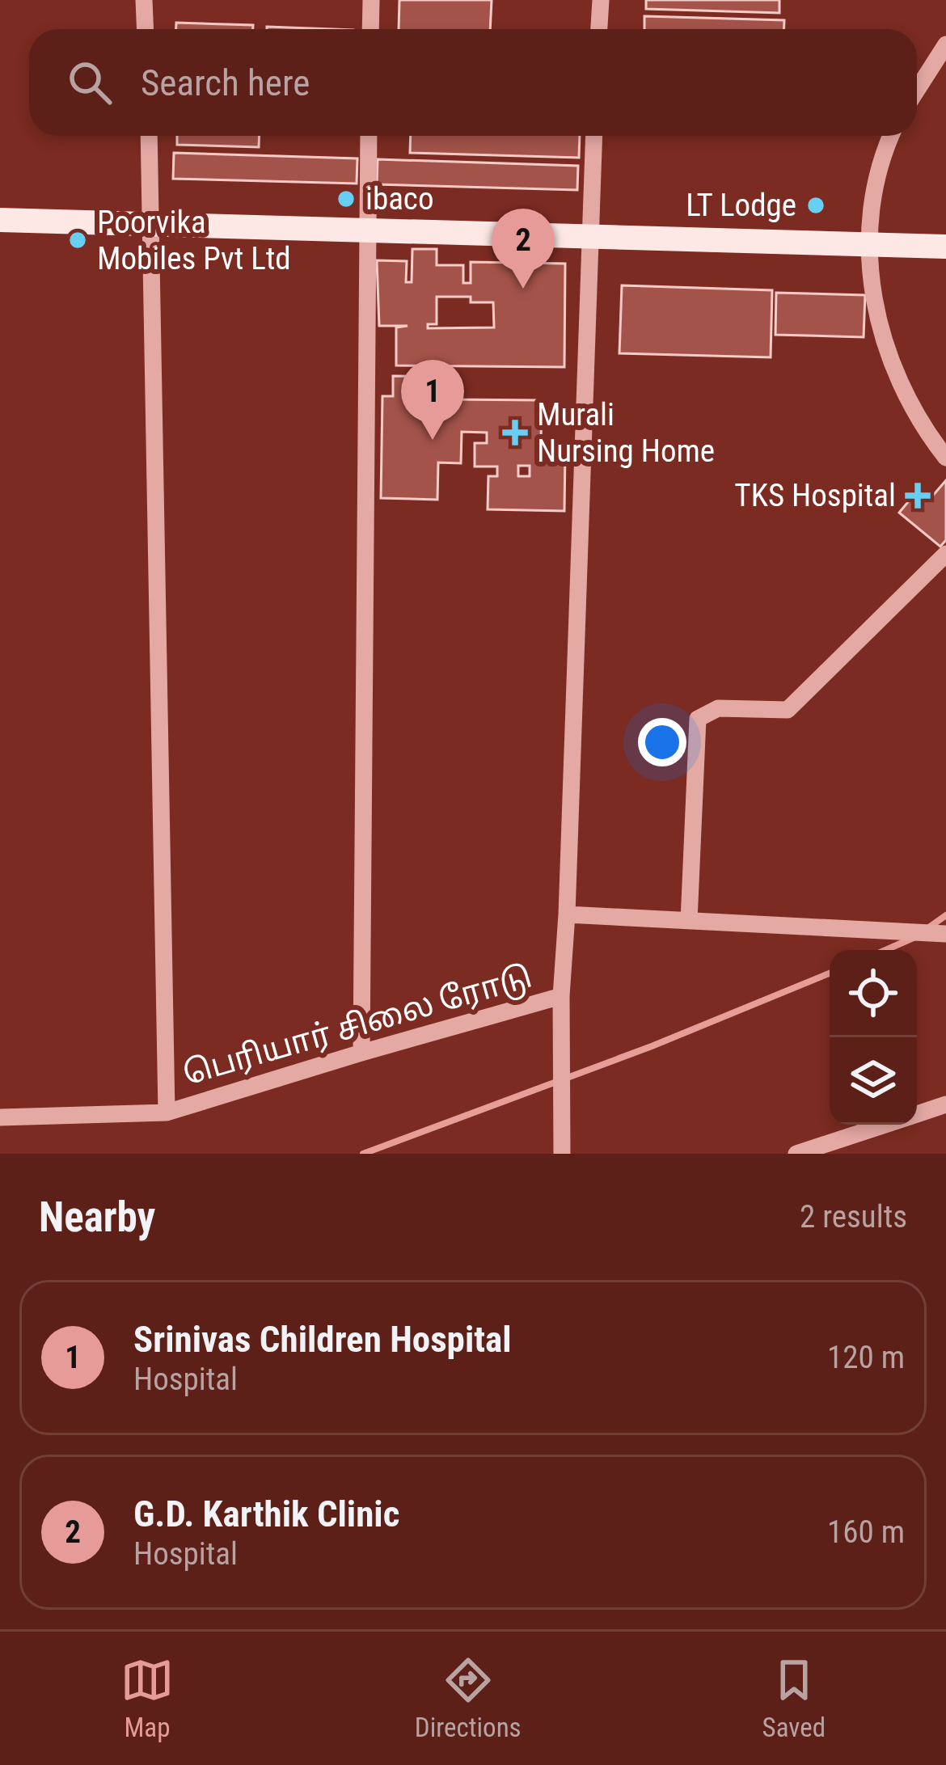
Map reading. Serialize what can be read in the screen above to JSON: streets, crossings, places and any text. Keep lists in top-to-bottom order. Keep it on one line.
{"streets":{"street":["பெரியார் சிலை ரோடு"]},"places":{"other":["ibaco","LT Lodge","Poorvika Mobiles Pvt Ltd"],"health":["Murali Nursing Home","TKS Hospital"]},"page":{"search":"Search here","pins":["2","1"],"heading":["Nearby","2 results"],"list":[{"mark":"1","name":"Srinivas Children Hospital","note":"Hospital","value":"120 m"},{"mark":"2","name":"G.D. Karthik Clinic","note":"Hospital","value":"160 m"}],"nav":["Map","Directions","Saved"]}}
